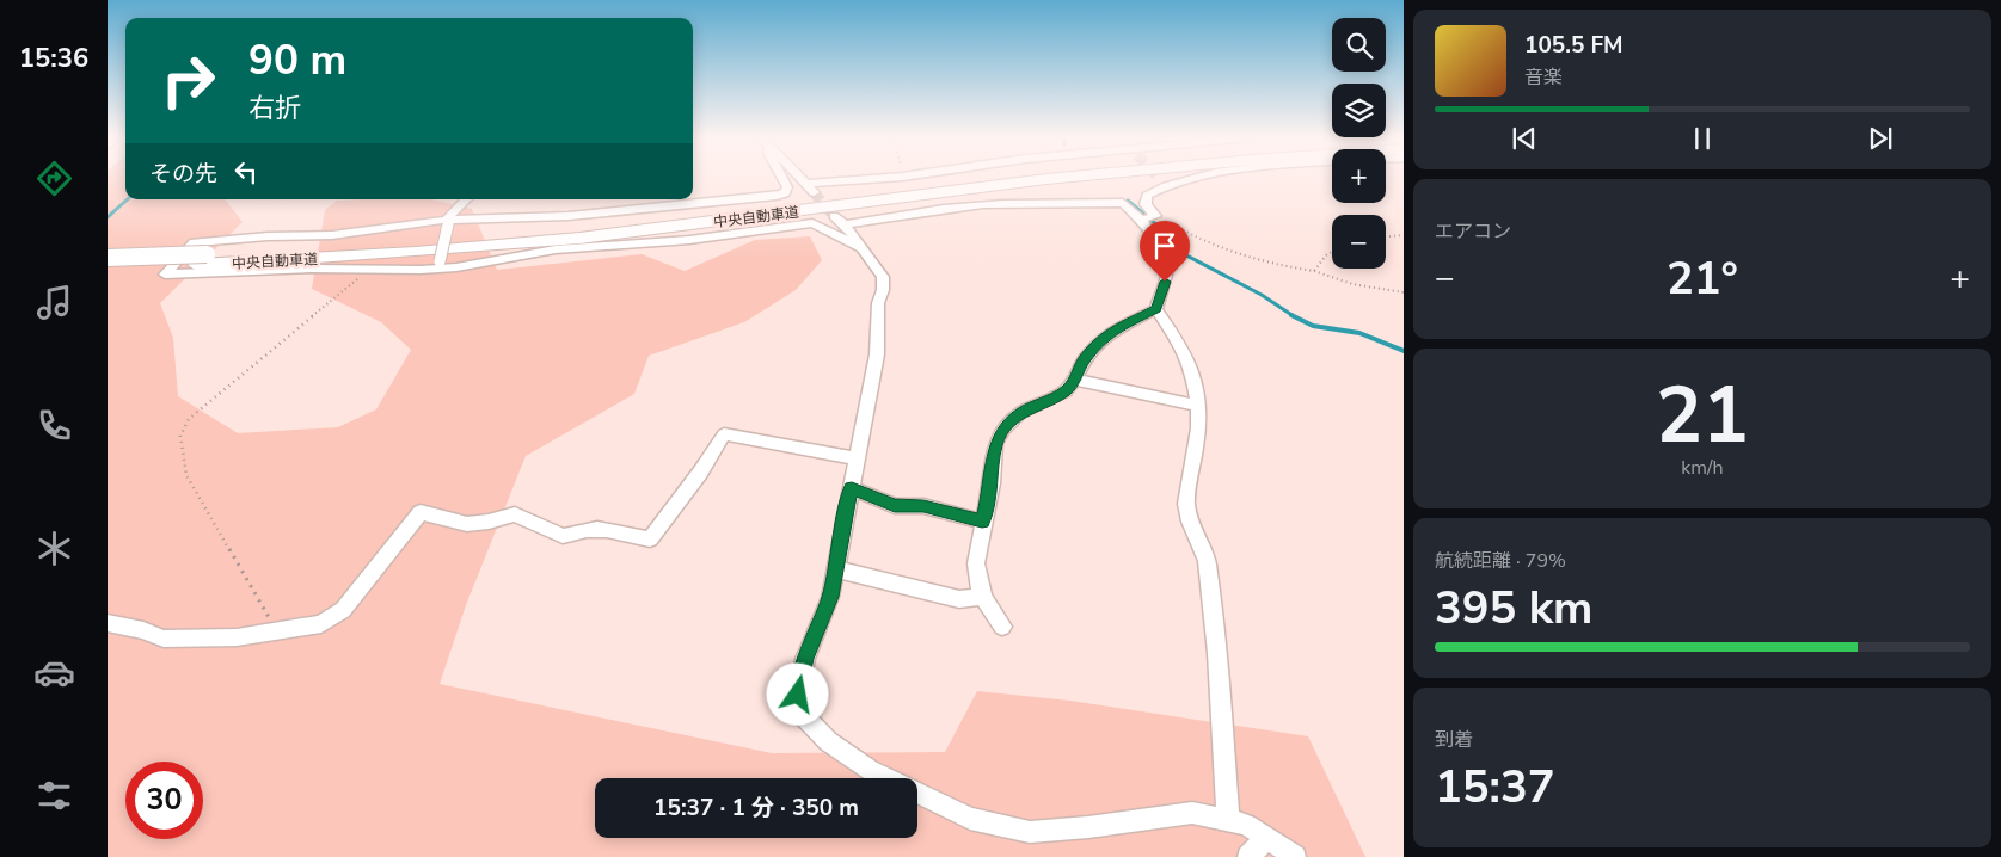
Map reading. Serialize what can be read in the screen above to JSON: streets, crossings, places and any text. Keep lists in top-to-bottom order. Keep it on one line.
{"streets":{"highway":["中央自動車道"]},"page":{"tabs":"15:36","map_buttons":["+","−"],"turn":["90 m","右折"],"song":["105.5 FM","音楽"],"then":"その先","tile":["エアコン",["21","km/h"],["航続距離 · 79%","395 km"],["到着","15:37"]],"heat":["−","21°","+"],"limit":"30","trip":"15:37 · 1 分 · 350 m"}}
